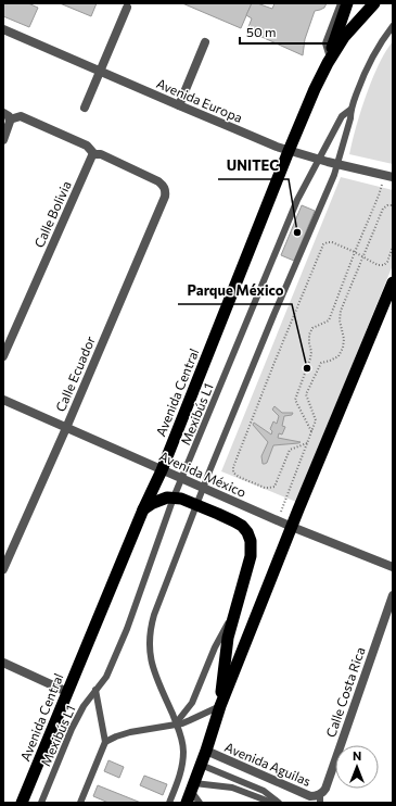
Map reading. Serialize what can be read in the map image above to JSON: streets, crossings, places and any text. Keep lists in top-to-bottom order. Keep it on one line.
{"streets":{"highway":["Avenida Central"],"street":["Avenida Europa","Calle Bolivia","Calle Ecuador","Avenida México","Calle Costa Rica","Avenida Aguilas"],"lane":["Mexibús L1"]},"crossings":[["Avenida Europa","Avenida Central"],["Avenida Europa","Mexibús L1"],["Calle Bolivia","Calle Ecuador"],["Calle Ecuador","Avenida México"],["Avenida Central","Avenida México"],["Mexibús L1","Avenida México"],["Calle Costa Rica","Avenida Aguilas"]],"places":["UNITEC","Parque México"],"scale_bar":"50 m","north":"top"}
